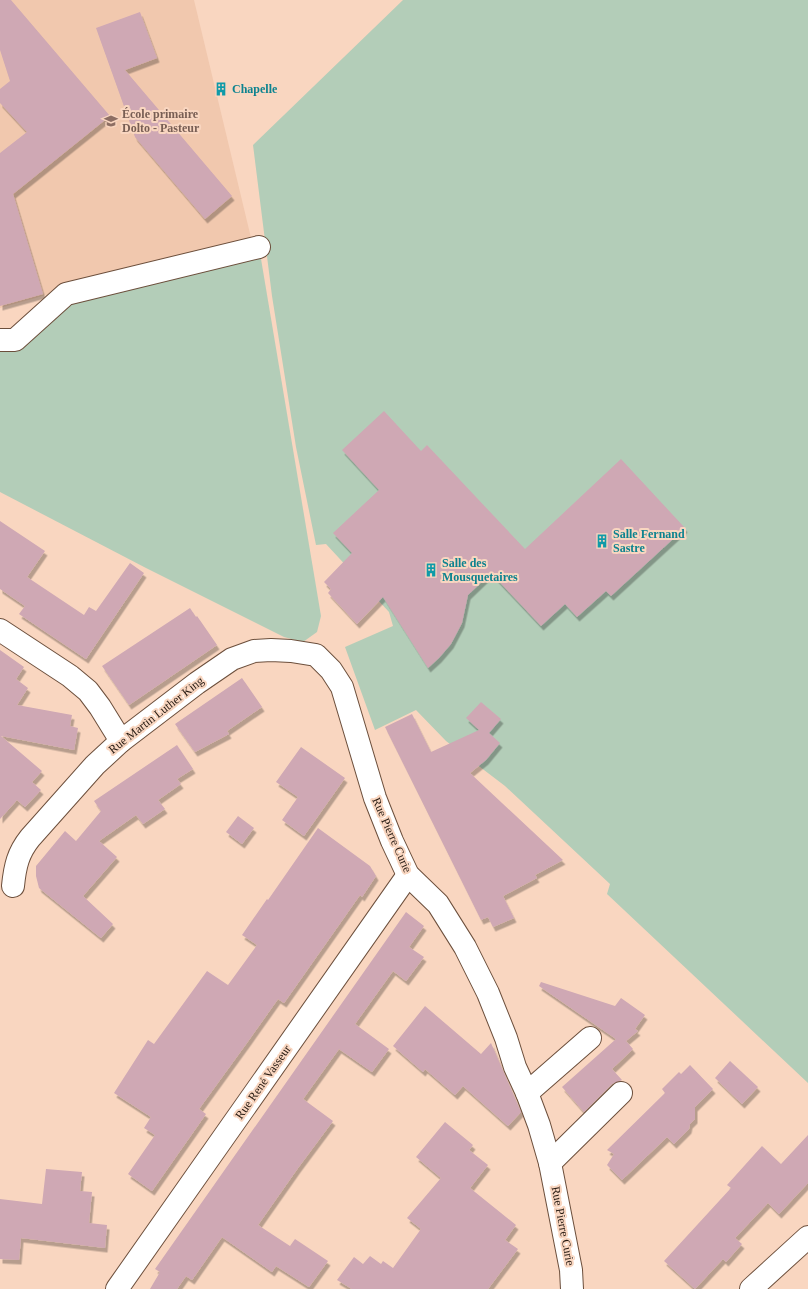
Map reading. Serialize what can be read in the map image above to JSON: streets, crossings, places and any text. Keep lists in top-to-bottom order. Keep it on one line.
{"streets":{"street":["Rue Martin Luther King","Rue Pierre Curie","Rue René Vasseur"]},"crossings":[["Rue Martin Luther King","Rue Pierre Curie"],["Rue Pierre Curie","Rue René Vasseur"]],"places":{"building":["Chapelle","Salle Fernand Sastre","Salle des Mousquetaires"],"school or university":["École primaire Dolto - Pasteur"]}}
